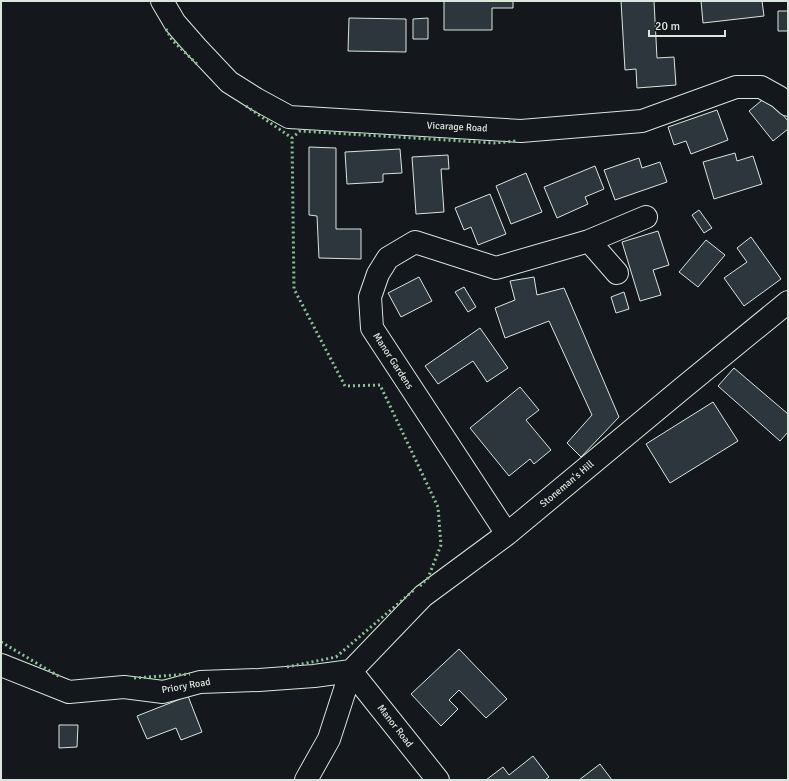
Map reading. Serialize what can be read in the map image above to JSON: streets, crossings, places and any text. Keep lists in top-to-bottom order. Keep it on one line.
{"streets":{"street":["Vicarage Road","Manor Gardens","Stoneman's Hill","Priory Road","Manor Road"]},"crossings":[["Manor Gardens","Stoneman's Hill"],["Stoneman's Hill","Priory Road"],["Stoneman's Hill","Manor Road"],["Priory Road","Manor Road"]],"scale_bar":"20 m"}
